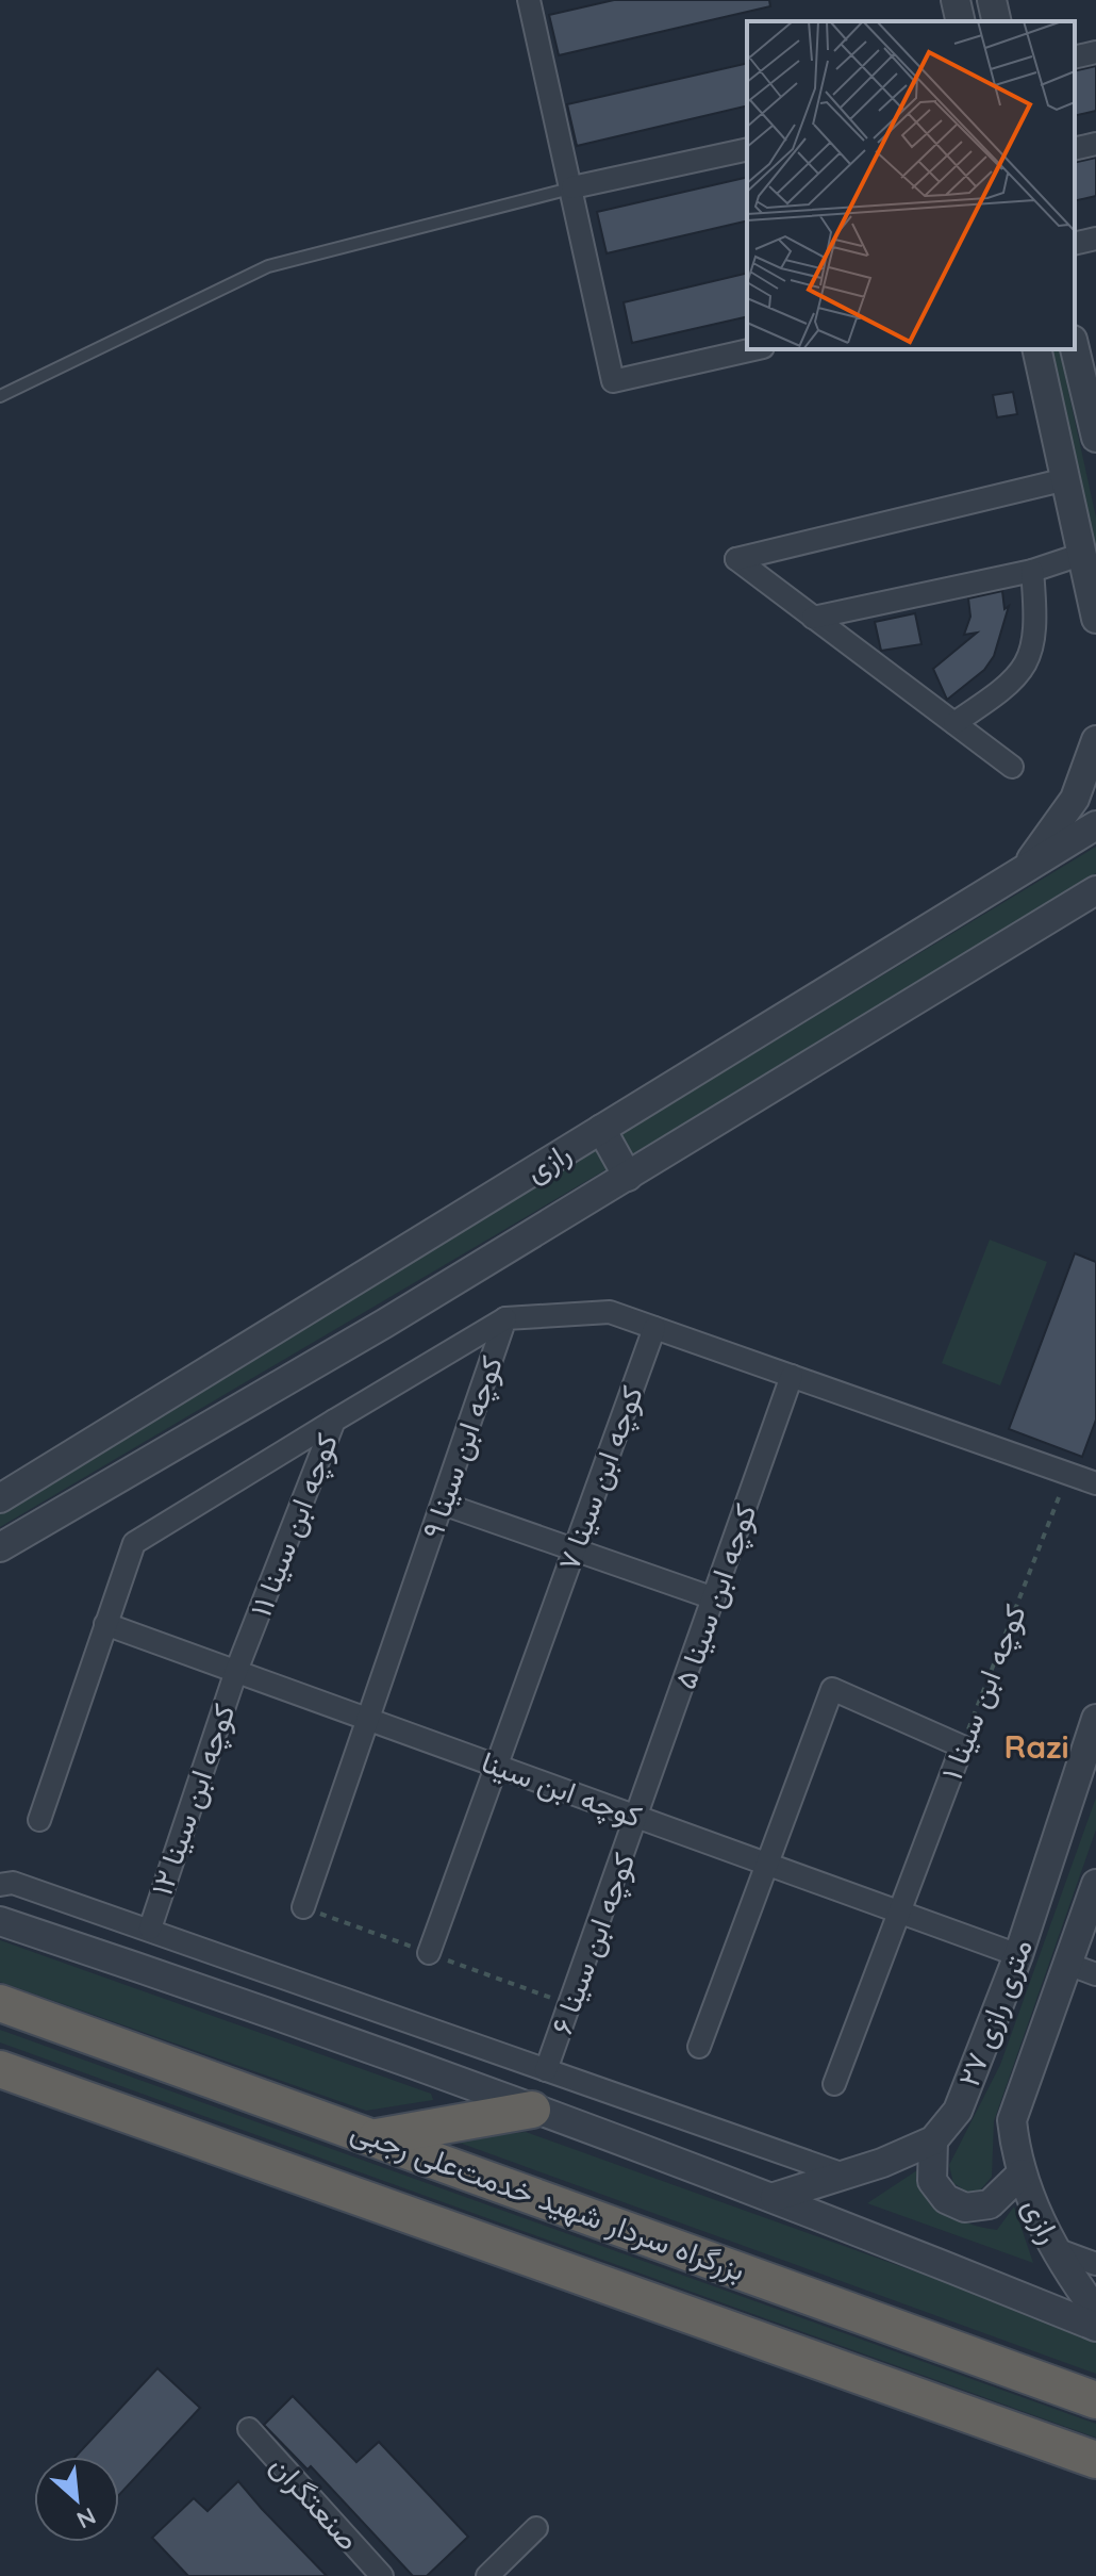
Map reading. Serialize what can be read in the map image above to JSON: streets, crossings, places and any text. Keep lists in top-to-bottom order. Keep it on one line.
{"streets":{"highway":["بزرگراه سردار شهید خدمت‌علی رجبی"],"street":["رازی","کوچه ابن سینا ۹","کوچه ابن سینا ۷","کوچه ابن سینا ۱۱","کوچه ابن سینا ۵","کوچه ابن سینا ۱","کوچه ابن سینا","کوچه ابن سینا ۱۲","کوچه ابن سینا ۶","۲۷ متری رازی","صنعتگران"]},"crossings":[["رازی","۲۷ متری رازی"],["کوچه ابن سینا ۹","کوچه ابن سینا ۷"],["کوچه ابن سینا ۹","کوچه ابن سینا ۱۱"],["کوچه ابن سینا ۹","کوچه ابن سینا"],["کوچه ابن سینا ۷","کوچه ابن سینا"],["کوچه ابن سینا ۱۱","کوچه ابن سینا"],["کوچه ابن سینا ۱۱","کوچه ابن سینا ۱۲"],["کوچه ابن سینا ۵","کوچه ابن سینا"],["کوچه ابن سینا ۵","کوچه ابن سینا ۶"],["کوچه ابن سینا ۱","کوچه ابن سینا"],["کوچه ابن سینا","کوچه ابن سینا ۱۲"],["کوچه ابن سینا","کوچه ابن سینا ۶"],["کوچه ابن سینا","۲۷ متری رازی"]],"districts":["Razi"],"north":"bottom right"}
